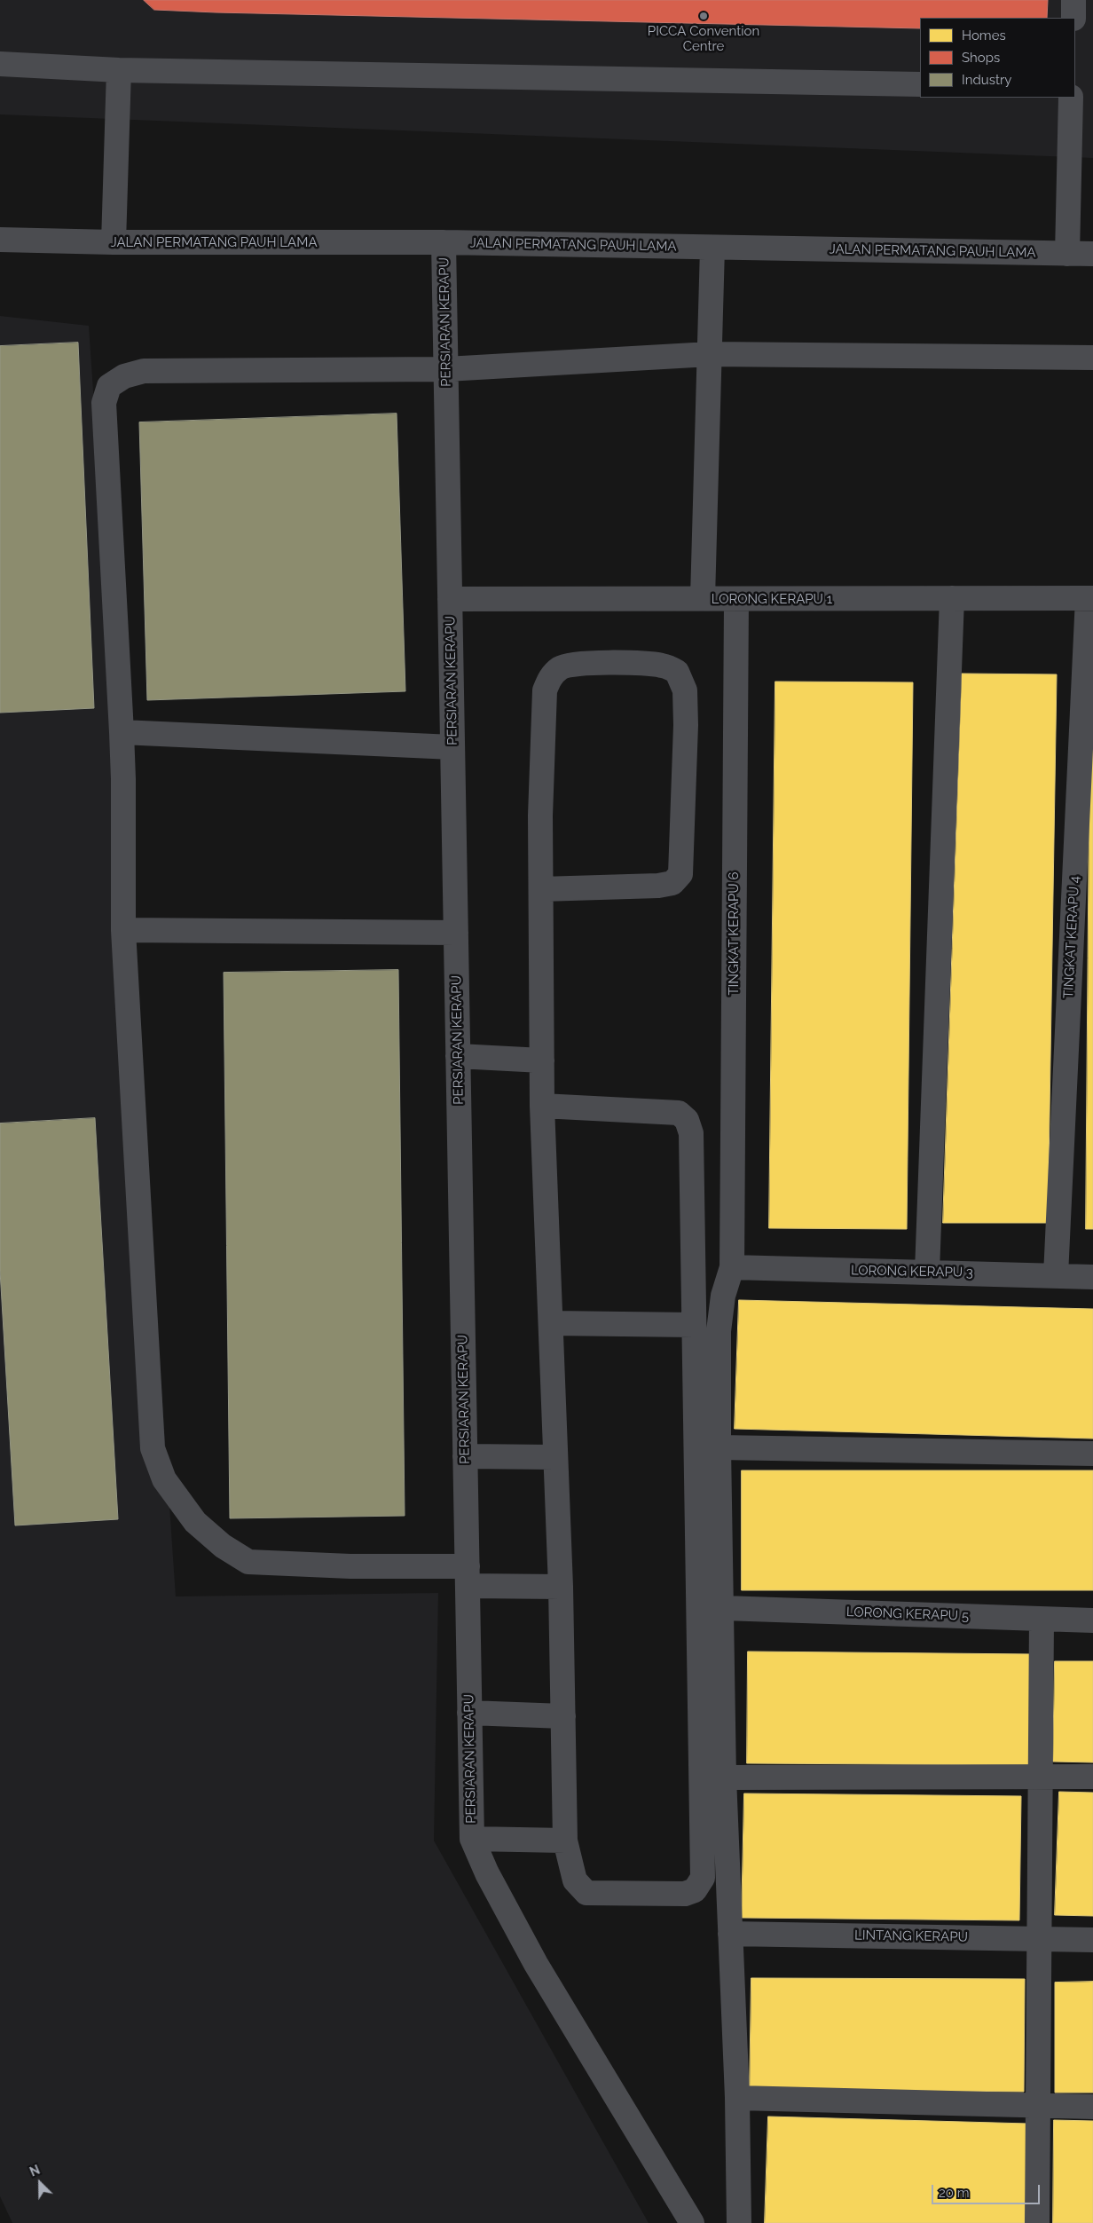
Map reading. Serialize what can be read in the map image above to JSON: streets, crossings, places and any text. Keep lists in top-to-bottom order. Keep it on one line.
{"streets":{"street":["JALAN PERMATANG PAUH LAMA","PERSIARAN KERAPU","LORONG KERAPU 1","TINGKAT KERAPU 6","TINGKAT KERAPU 4","LORONG KERAPU 3","LORONG KERAPU 5","LINTANG KERAPU"]},"crossings":[["JALAN PERMATANG PAUH LAMA","PERSIARAN KERAPU"],["PERSIARAN KERAPU","LORONG KERAPU 1"],["LORONG KERAPU 1","TINGKAT KERAPU 6"],["LORONG KERAPU 1","TINGKAT KERAPU 4"],["TINGKAT KERAPU 6","LORONG KERAPU 3"],["TINGKAT KERAPU 6","LORONG KERAPU 5"],["TINGKAT KERAPU 6","LINTANG KERAPU"],["TINGKAT KERAPU 4","LORONG KERAPU 3"]],"places":["PICCA Convention Centre"],"legend":["Homes","Shops","Industry"],"scale_bar":"20 m","north":"top left"}
